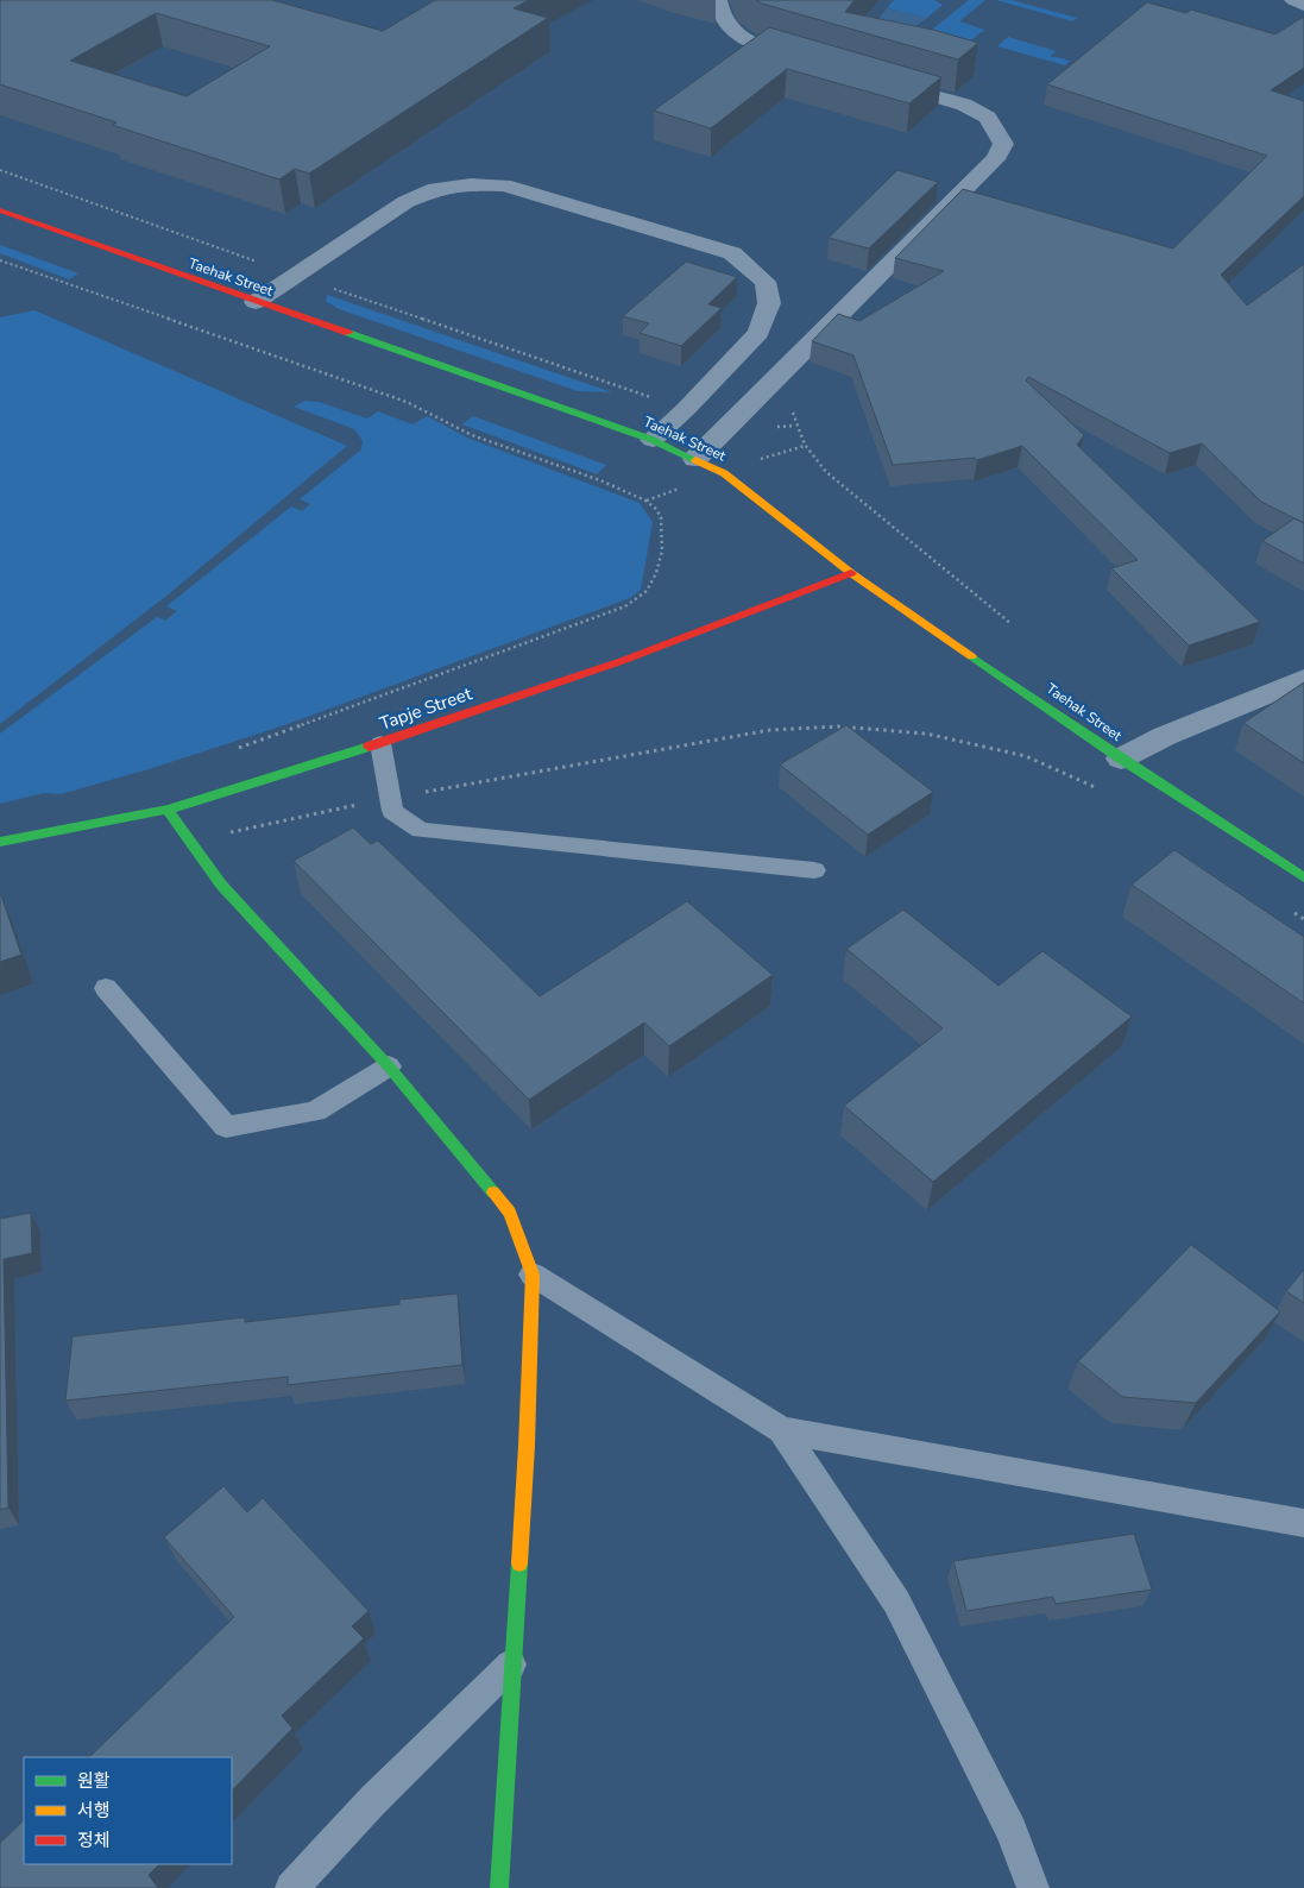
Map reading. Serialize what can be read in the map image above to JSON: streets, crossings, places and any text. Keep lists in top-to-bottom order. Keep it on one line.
{"streets":{"street":["Taehak Street","Tapje Street"]},"crossings":[["Taehak Street","Tapje Street"]],"legend":["원활","서행","정체"]}
